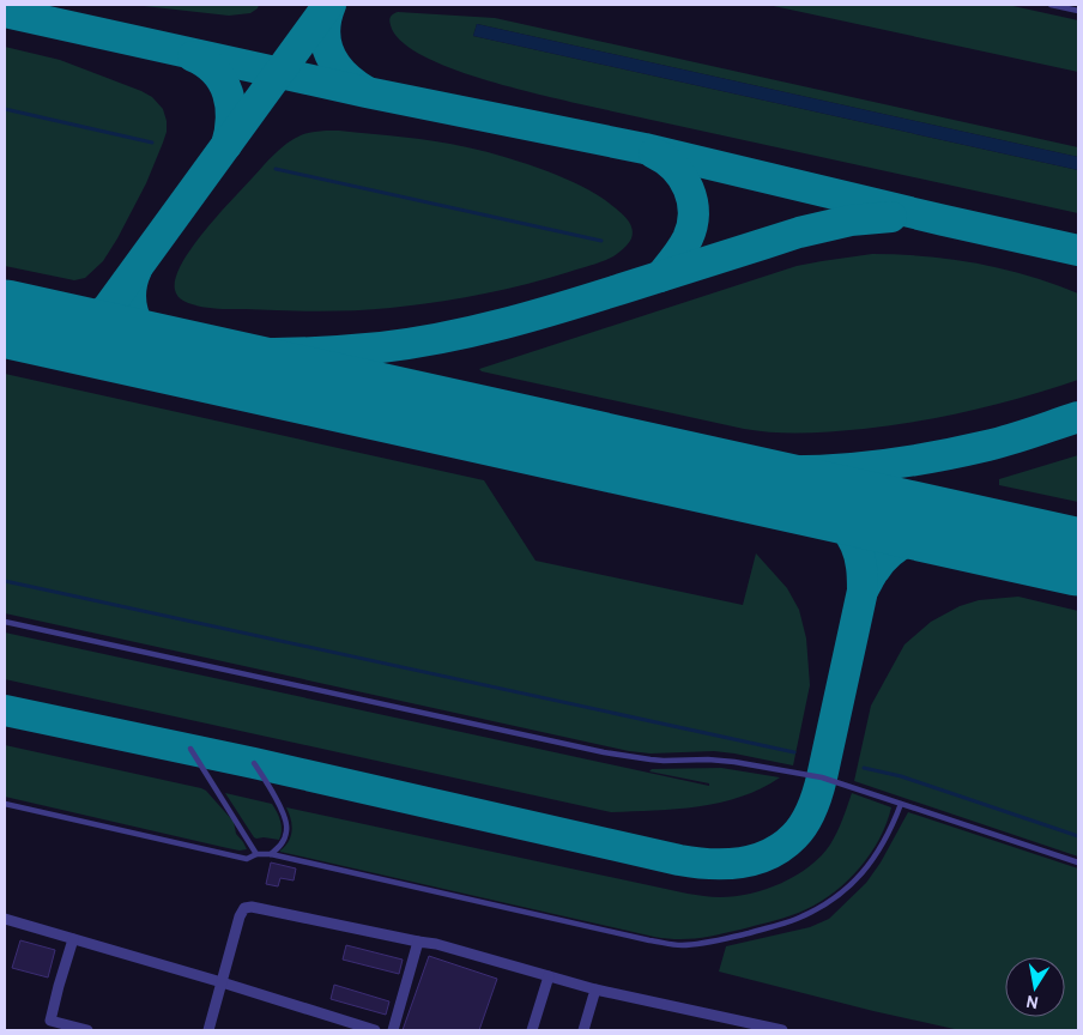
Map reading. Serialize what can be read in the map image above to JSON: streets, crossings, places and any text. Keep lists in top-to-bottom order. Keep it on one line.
{"north":"bottom"}
